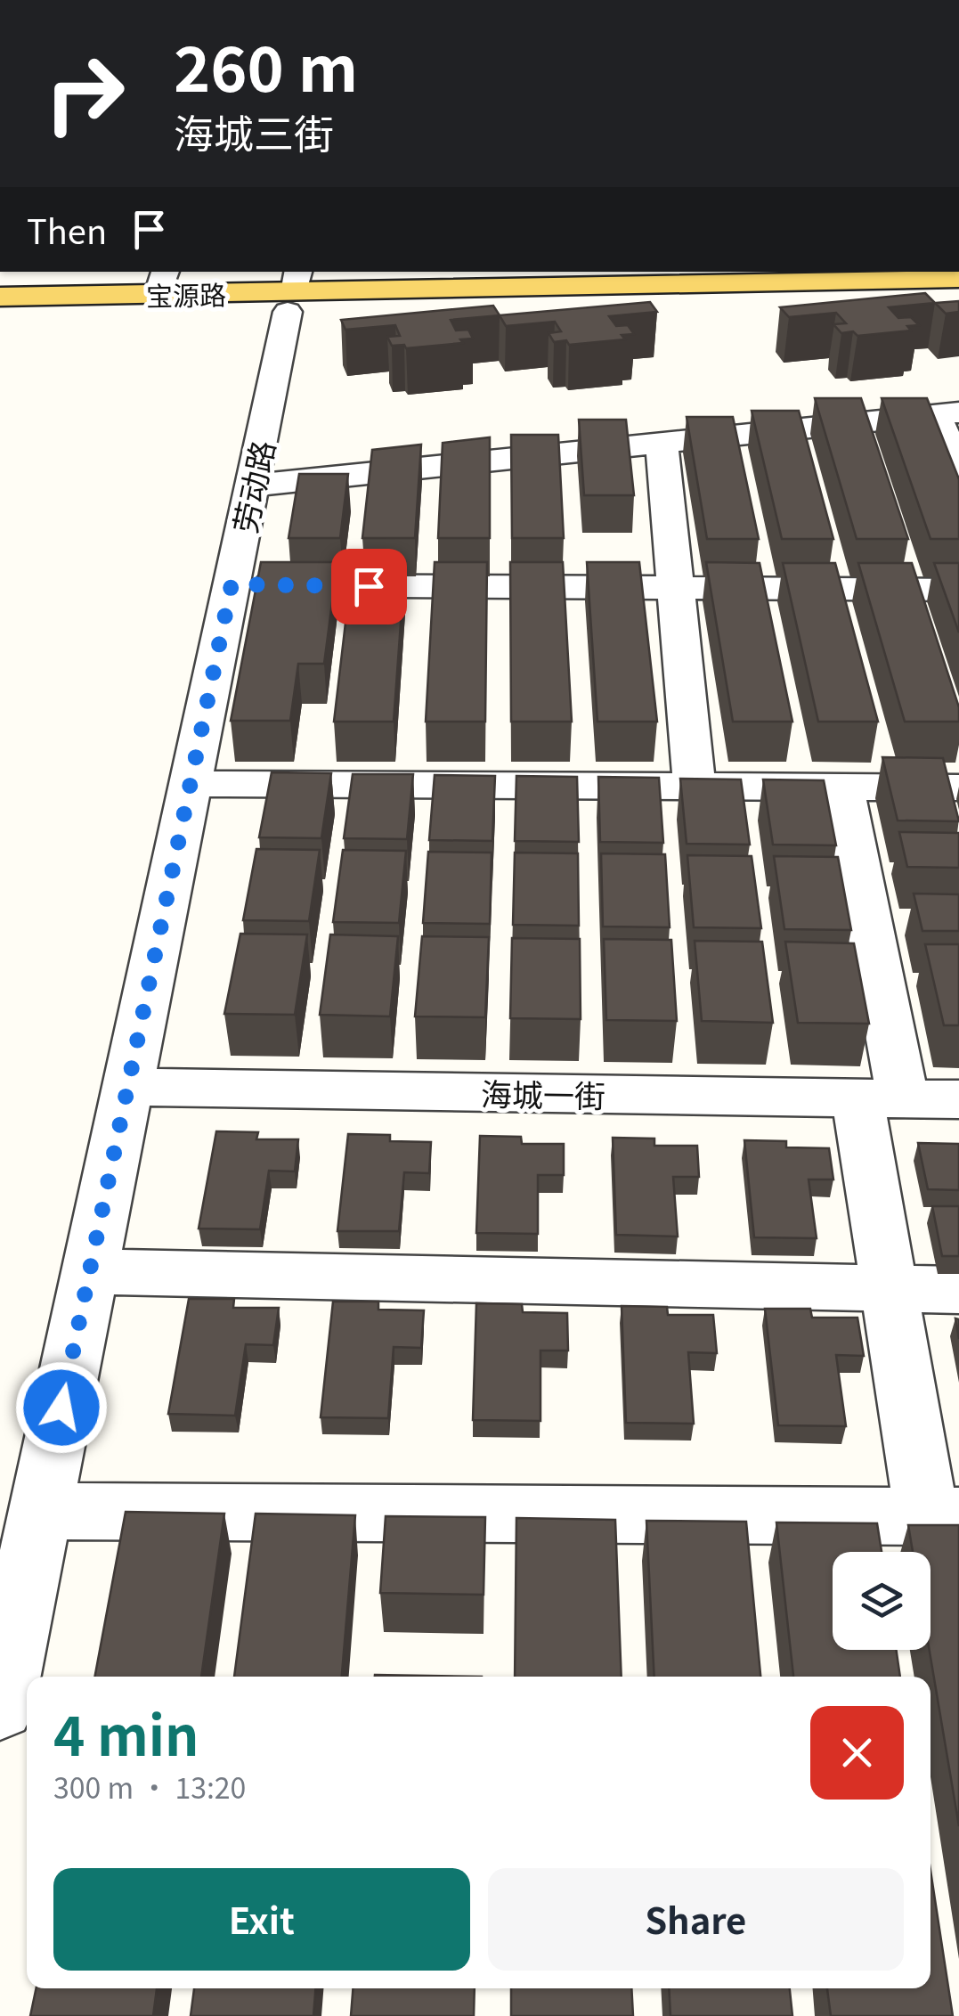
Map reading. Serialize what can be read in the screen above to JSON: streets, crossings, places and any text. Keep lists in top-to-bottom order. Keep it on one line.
{"streets":{"main road":["宝源路"],"street":["劳动路","海城一街"]},"crossings":[["宝源路","劳动路"],["劳动路","海城一街"]],"page":{"turn":["260 m","海城三街"],"then":"Then","heading":["4 min","300 m · 13:20"],"buttons":["Exit","Share"]}}
